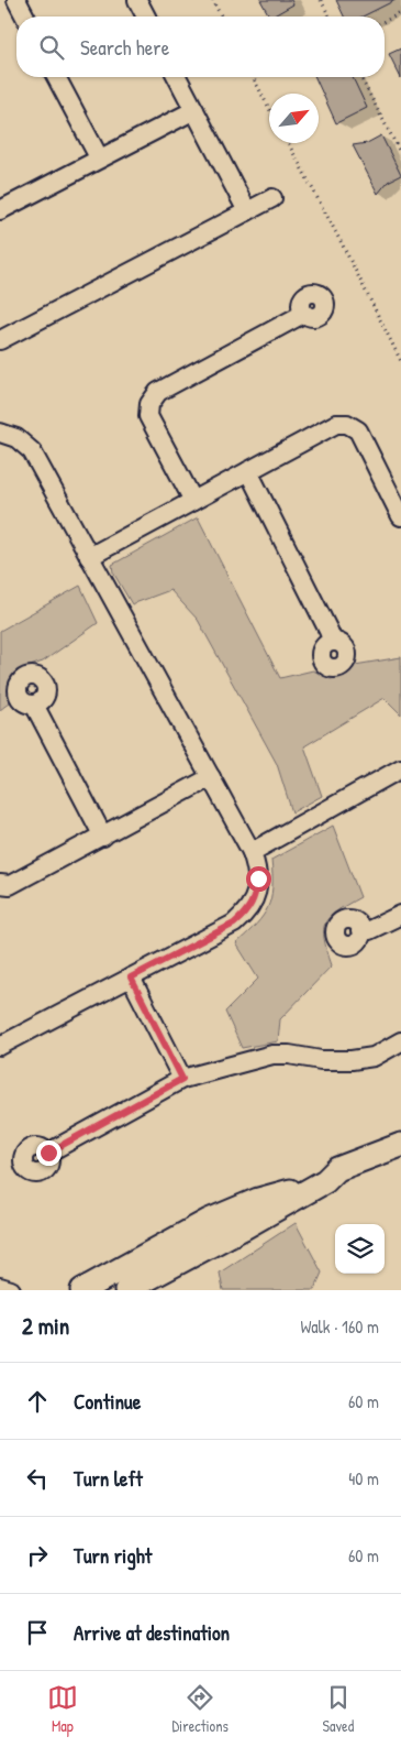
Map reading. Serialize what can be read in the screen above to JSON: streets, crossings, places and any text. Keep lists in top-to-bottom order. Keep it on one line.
{"north":"top right","page":{"search":"Search here","heading":["2 min","Walk · 160 m"],"list":[["Continue","60 m"],["Turn left","40 m"],["Turn right","60 m"],"Arrive at destination"],"nav":["Map","Directions","Saved"]}}
